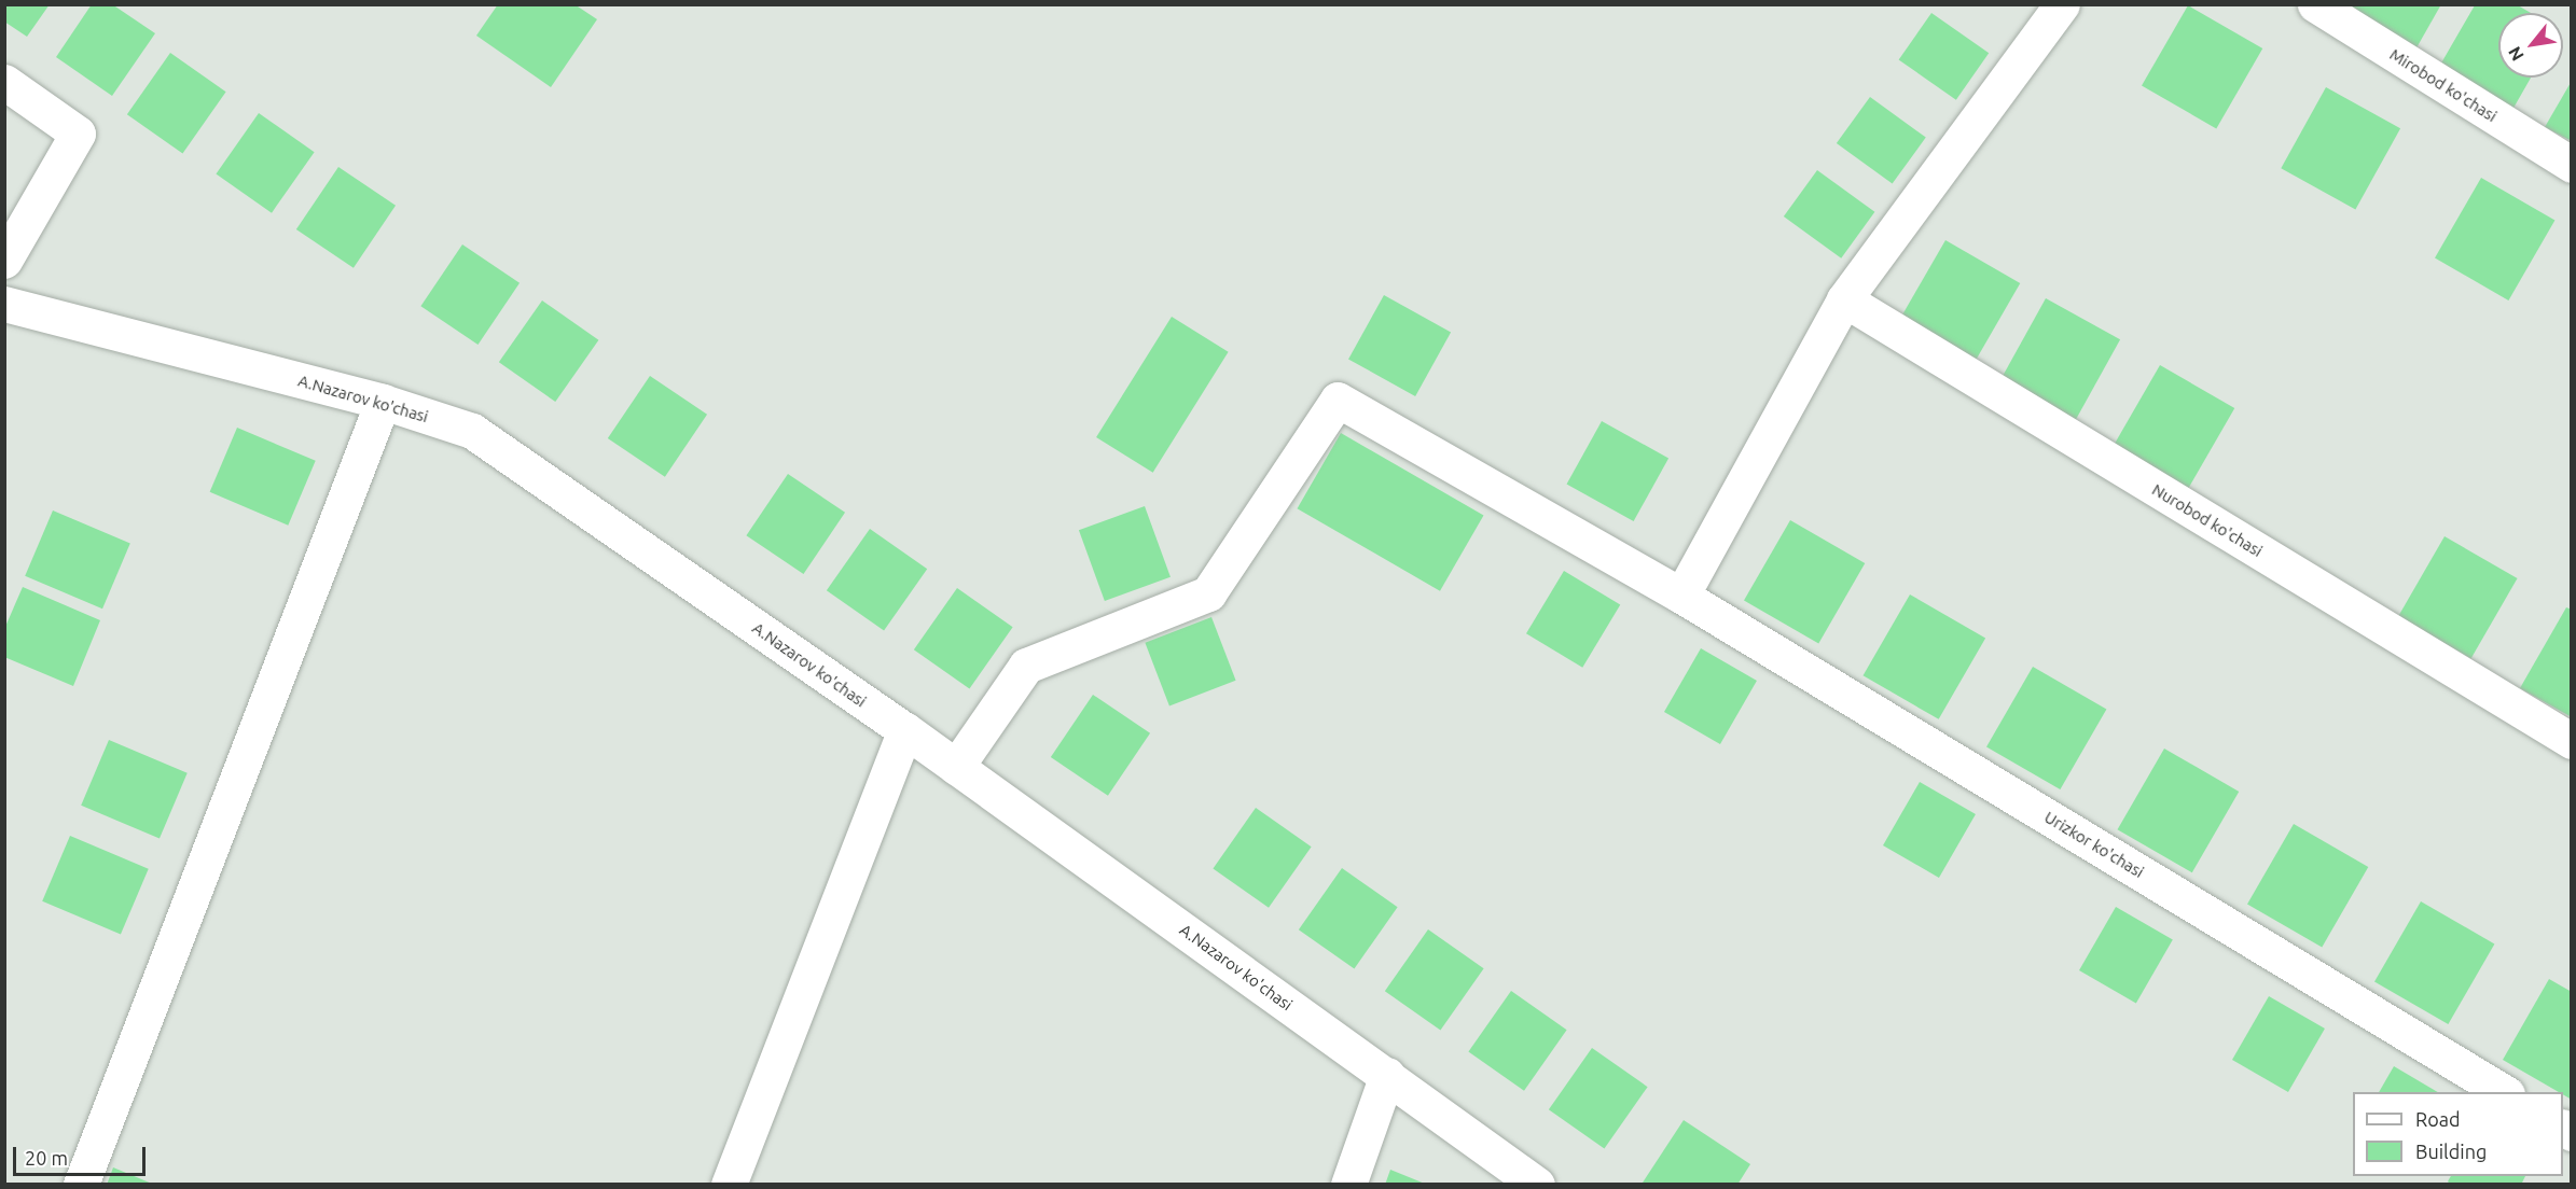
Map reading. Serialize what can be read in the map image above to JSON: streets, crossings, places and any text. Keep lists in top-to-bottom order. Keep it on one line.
{"streets":{"street":["Mirobod ko'chasi","A.Nazarov ko'chasi","Nurobod ko'chasi","Urizkor ko'chasi"]},"crossings":[["A.Nazarov ko'chasi","Urizkor ko'chasi"]],"legend":["Road","Building"],"scale_bar":"20 m","north":"bottom left"}
